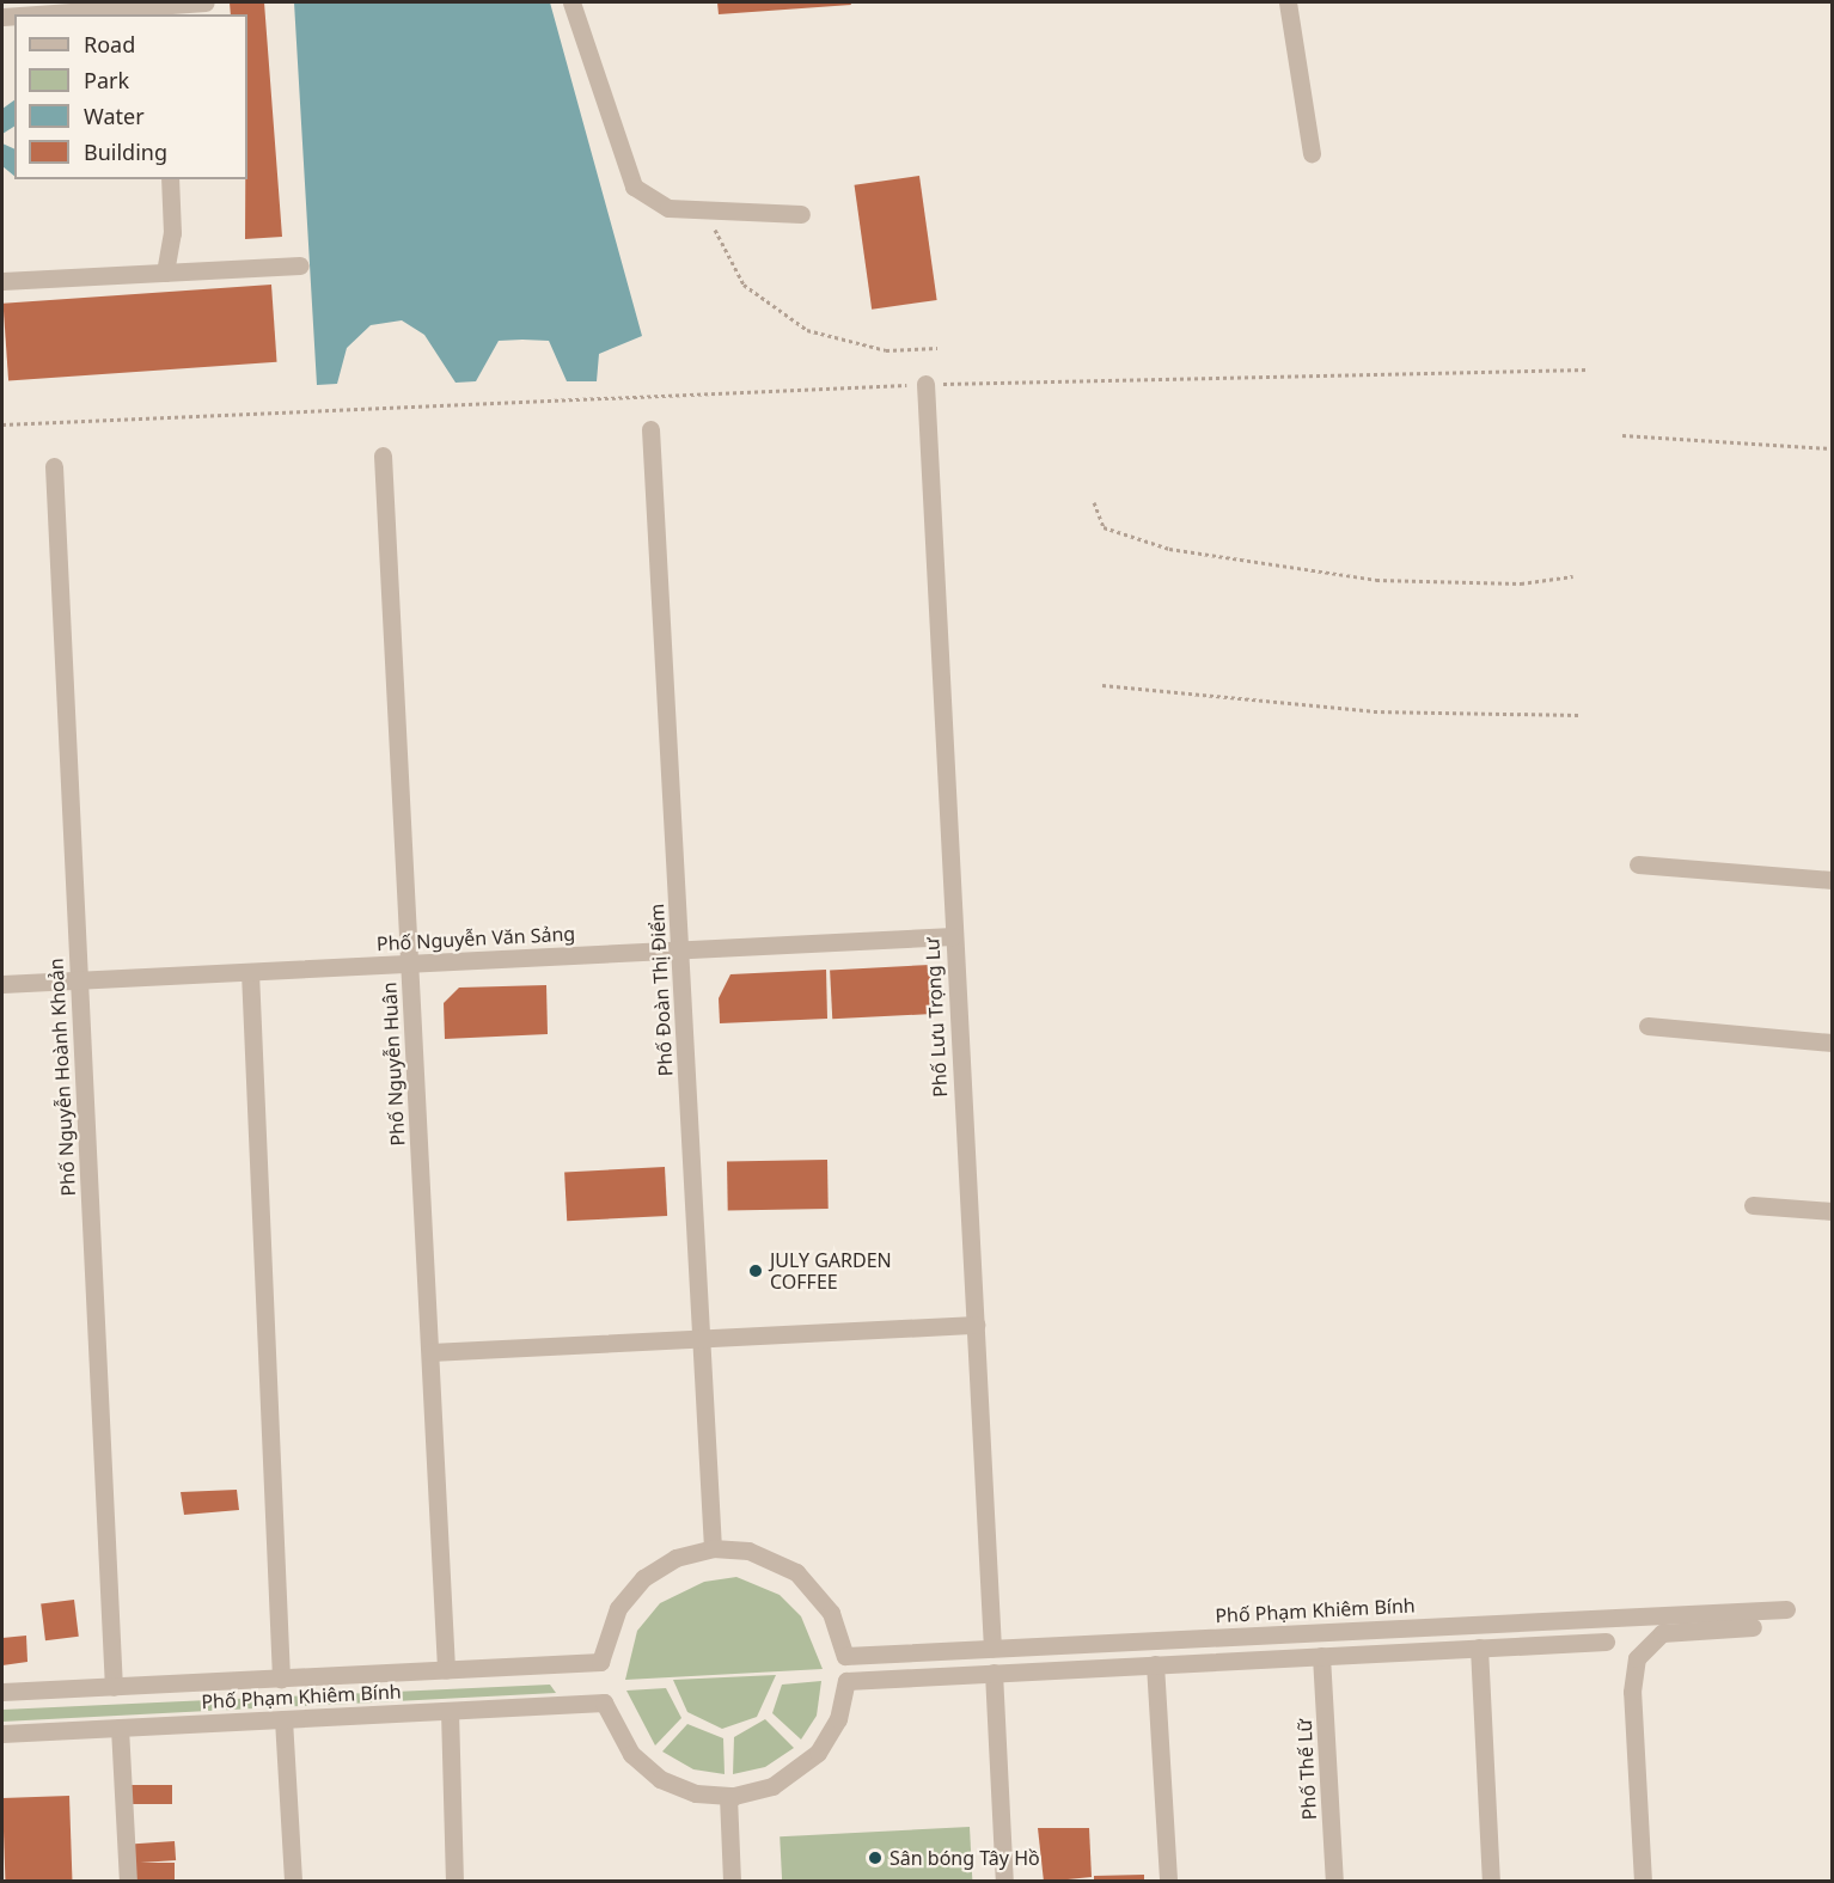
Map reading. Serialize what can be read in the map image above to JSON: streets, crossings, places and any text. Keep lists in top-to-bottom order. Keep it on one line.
{"streets":{"street":["Phố Nguyễn Văn Sảng","Phố Đoàn Thị Điểm","Phố Lưu Trọng Lư","Phố Nguyễn Huân","Phố Nguyễn Hoành Khoản","Phố Phạm Khiêm Bính","Phố Thế Lữ"]},"crossings":[["Phố Nguyễn Văn Sảng","Phố Đoàn Thị Điểm"],["Phố Nguyễn Văn Sảng","Phố Lưu Trọng Lư"],["Phố Nguyễn Văn Sảng","Phố Nguyễn Huân"],["Phố Nguyễn Văn Sảng","Phố Nguyễn Hoành Khoản"],["Phố Đoàn Thị Điểm","Phố Phạm Khiêm Bính"],["Phố Lưu Trọng Lư","Phố Phạm Khiêm Bính"],["Phố Nguyễn Huân","Phố Phạm Khiêm Bính"],["Phố Nguyễn Hoành Khoản","Phố Phạm Khiêm Bính"]],"places":["JULY GARDEN COFFEE","Sân bóng Tây Hồ"],"legend":["Road","Park","Water","Building"]}
